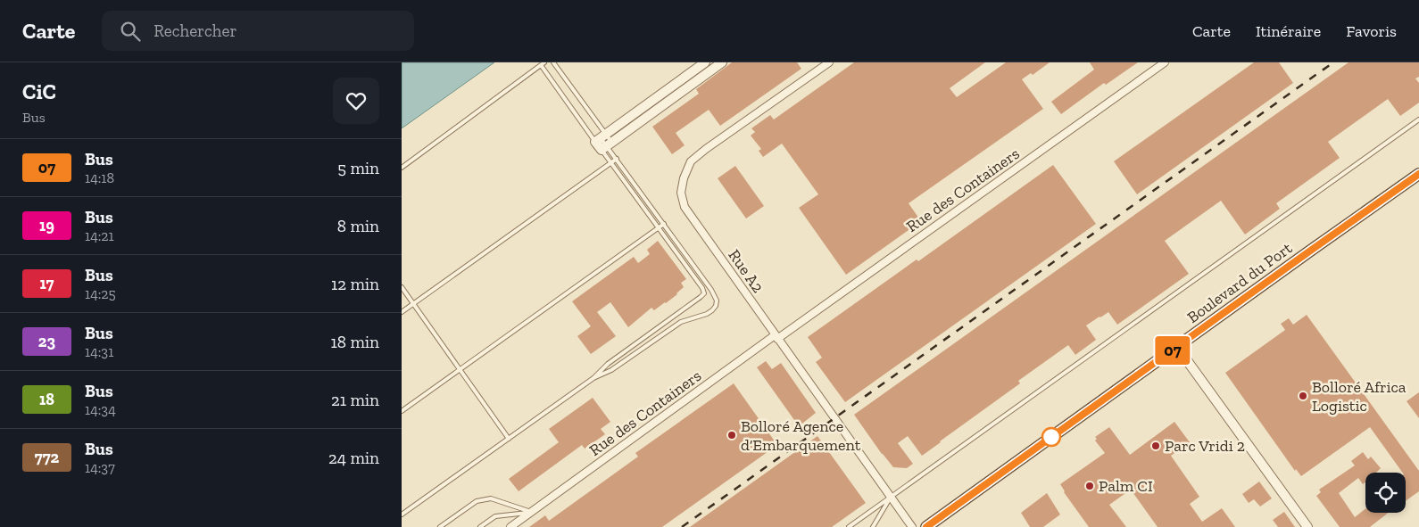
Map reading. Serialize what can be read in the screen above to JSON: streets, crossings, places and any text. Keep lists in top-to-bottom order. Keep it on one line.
{"streets":{"main road":["Boulevard du Port"],"street":["Rue des Containers","Rue A2"]},"crossings":[["Rue des Containers","Rue A2"]],"places":["Bolloré Africa Logistic","Bolloré Agence d‘Embarquement","Parc Vridi 2","Palm CI"],"lines":["bus line 07"],"page":{"header":"Carte","search":"Rechercher","nav":["Carte","Itinéraire","Favoris"],"heading":["CiC","Bus"],"on_map":"07","list":[{"mark":"07","name":"Bus","note":"14:18","value":"5 min"},{"mark":"19","name":"Bus","note":"14:21","value":"8 min"},{"mark":"17","name":"Bus","note":"14:25","value":"12 min"},{"mark":"23","name":"Bus","note":"14:31","value":"18 min"},{"mark":"18","name":"Bus","note":"14:34","value":"21 min"},{"mark":"772","name":"Bus","note":"14:37","value":"24 min"}]}}
